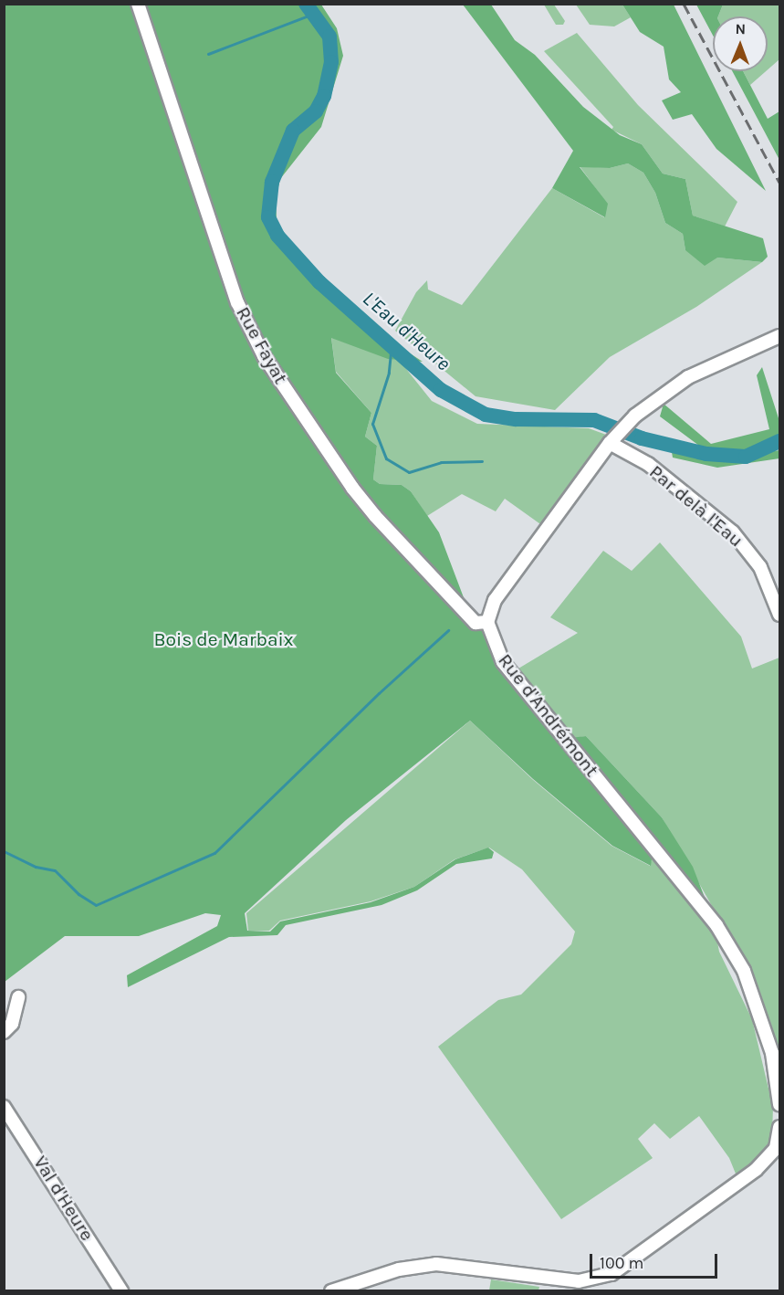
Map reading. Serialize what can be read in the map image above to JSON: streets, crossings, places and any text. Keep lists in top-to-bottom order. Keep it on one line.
{"streets":{"street":["Rue Fayat","Par delà l'Eau","Rue d'Andrémont","Val d'Heure"]},"crossings":[["Rue Fayat","Rue d'Andrémont"]],"water":["L'Eau d'Heure"],"parks":["Bois de Marbaix"],"scale_bar":"100 m","north":"top"}
